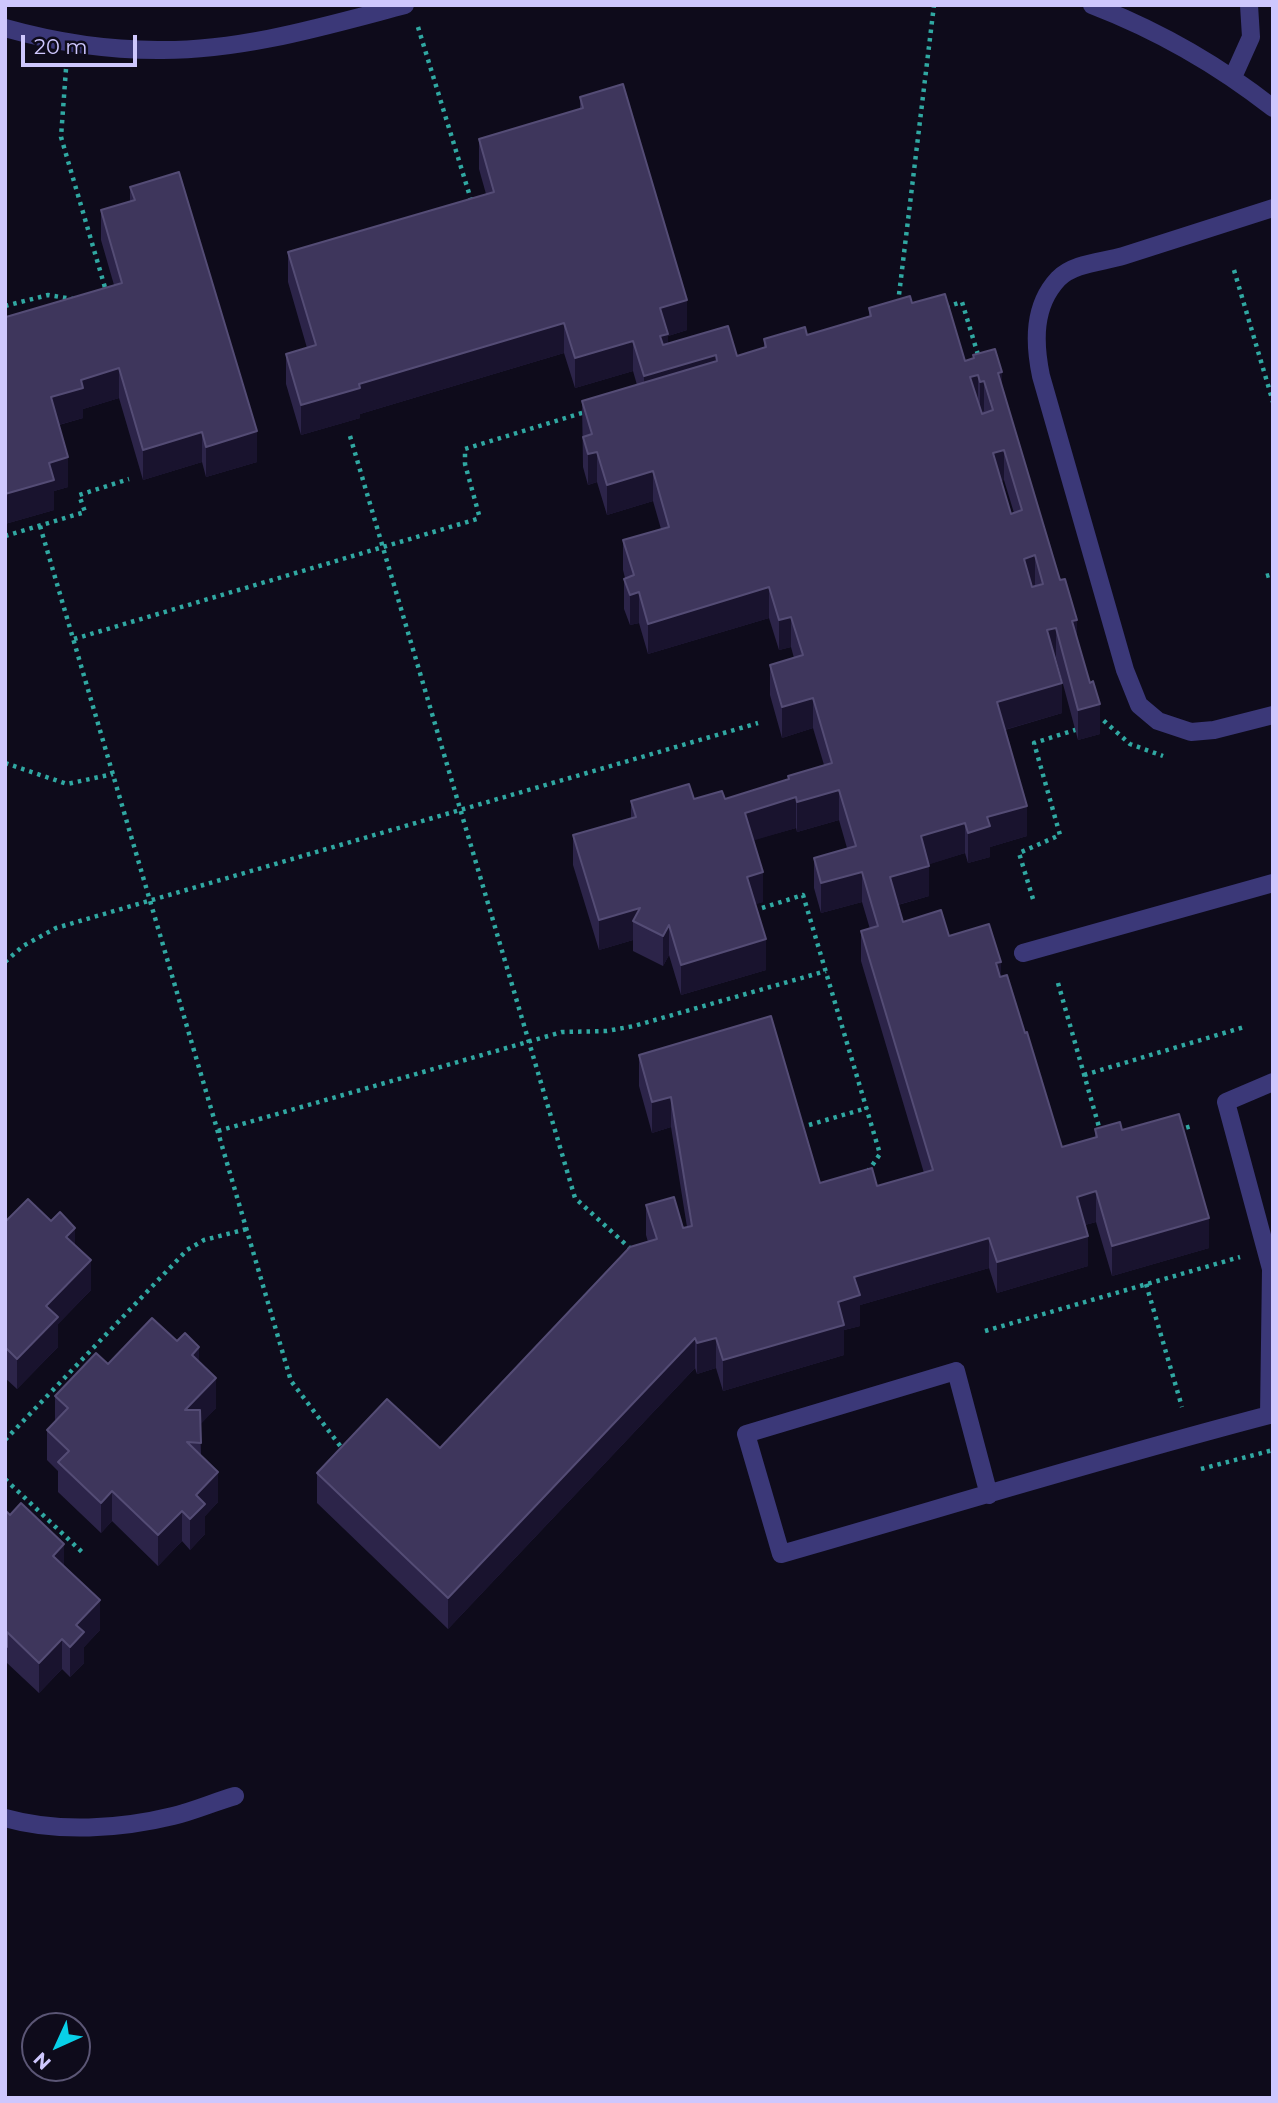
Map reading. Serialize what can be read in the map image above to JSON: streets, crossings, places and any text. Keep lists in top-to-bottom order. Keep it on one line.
{"scale_bar":"20 m","north":"bottom left"}
